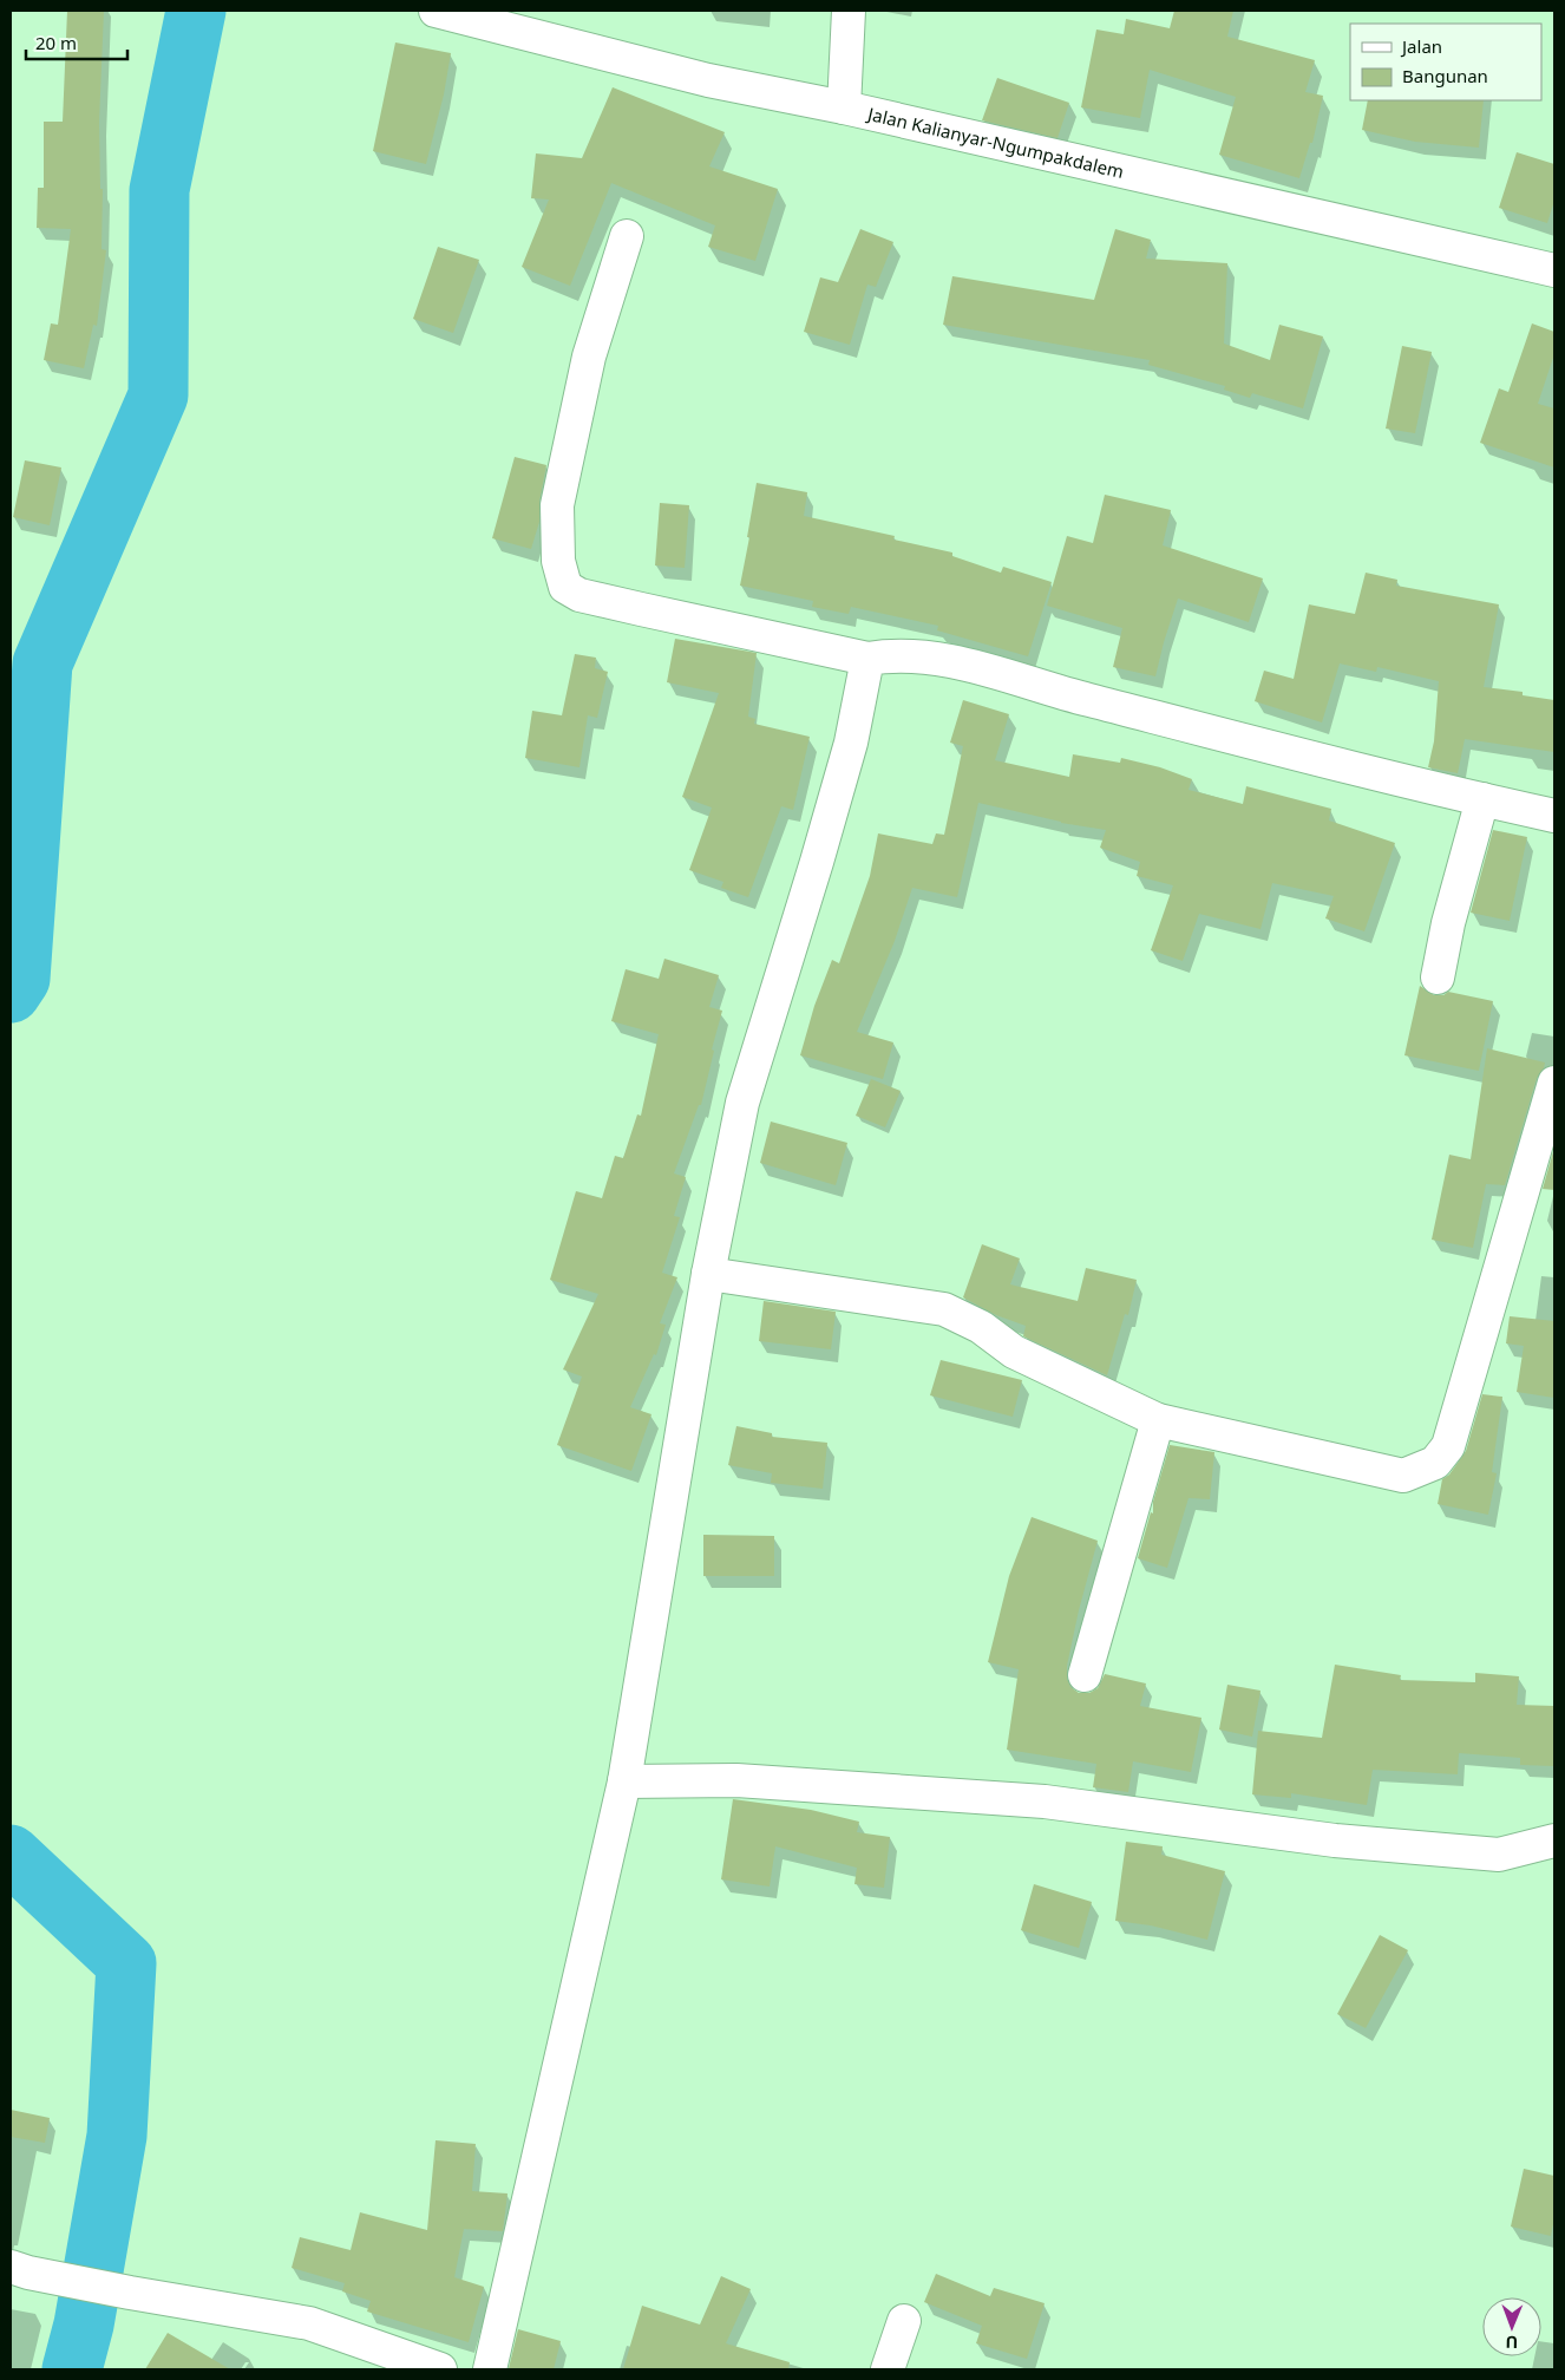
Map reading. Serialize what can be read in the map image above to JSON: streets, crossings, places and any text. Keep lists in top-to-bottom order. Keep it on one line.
{"streets":{"street":["Jalan Kalianyar-Ngumpakdalem"]},"legend":["Jalan","Bangunan"],"scale_bar":"20 m","north":"bottom"}
